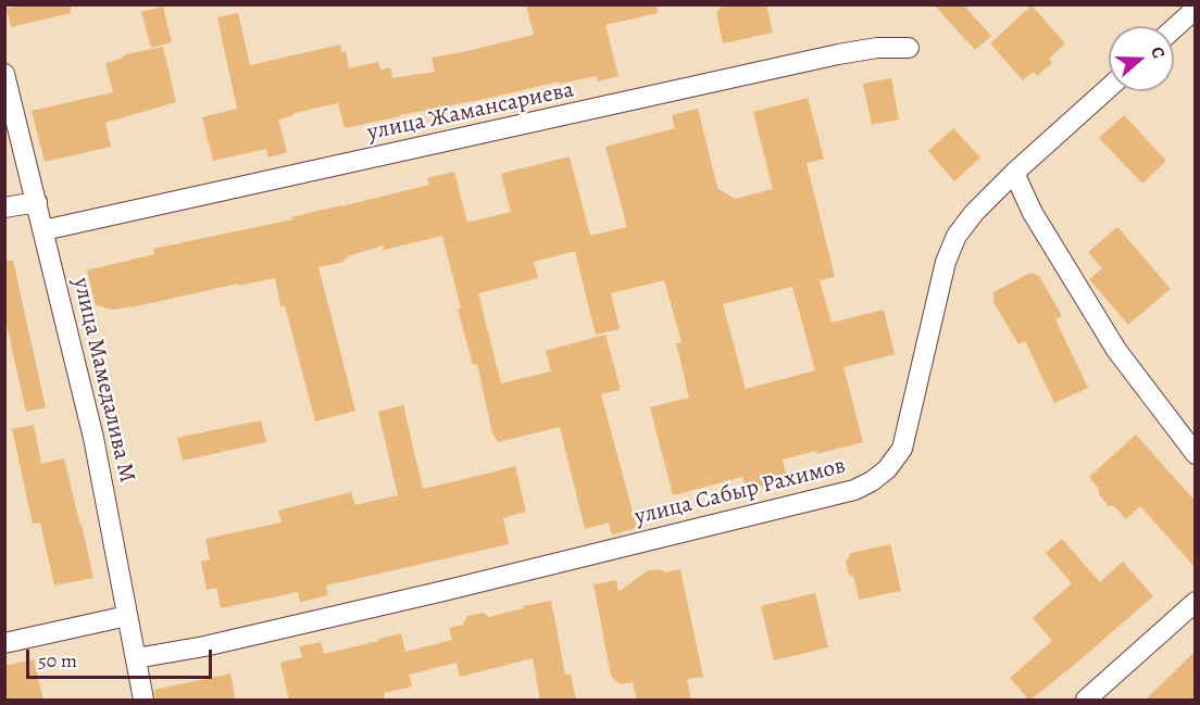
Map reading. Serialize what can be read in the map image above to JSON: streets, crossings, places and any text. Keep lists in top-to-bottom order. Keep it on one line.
{"streets":{"street":["улица Жамансариева","улица Мамедалива М","улица Сабыр Рахимов"]},"crossings":[["улица Жамансариева","улица Мамедалива М"],["улица Мамедалива М","улица Сабыр Рахимов"]],"scale_bar":"50 m","north":"right"}
